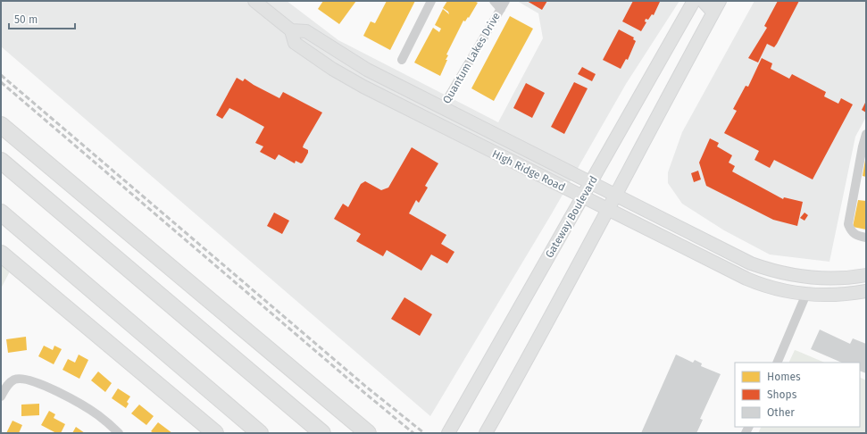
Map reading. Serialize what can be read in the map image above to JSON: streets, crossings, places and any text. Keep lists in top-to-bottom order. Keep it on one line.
{"streets":{"street":["Quantum Lakes Drive","High Ridge Road","Gateway Boulevard"]},"crossings":[["Quantum Lakes Drive","High Ridge Road"],["High Ridge Road","Gateway Boulevard"]],"legend":["Homes","Shops","Other"],"scale_bar":"50 m"}
